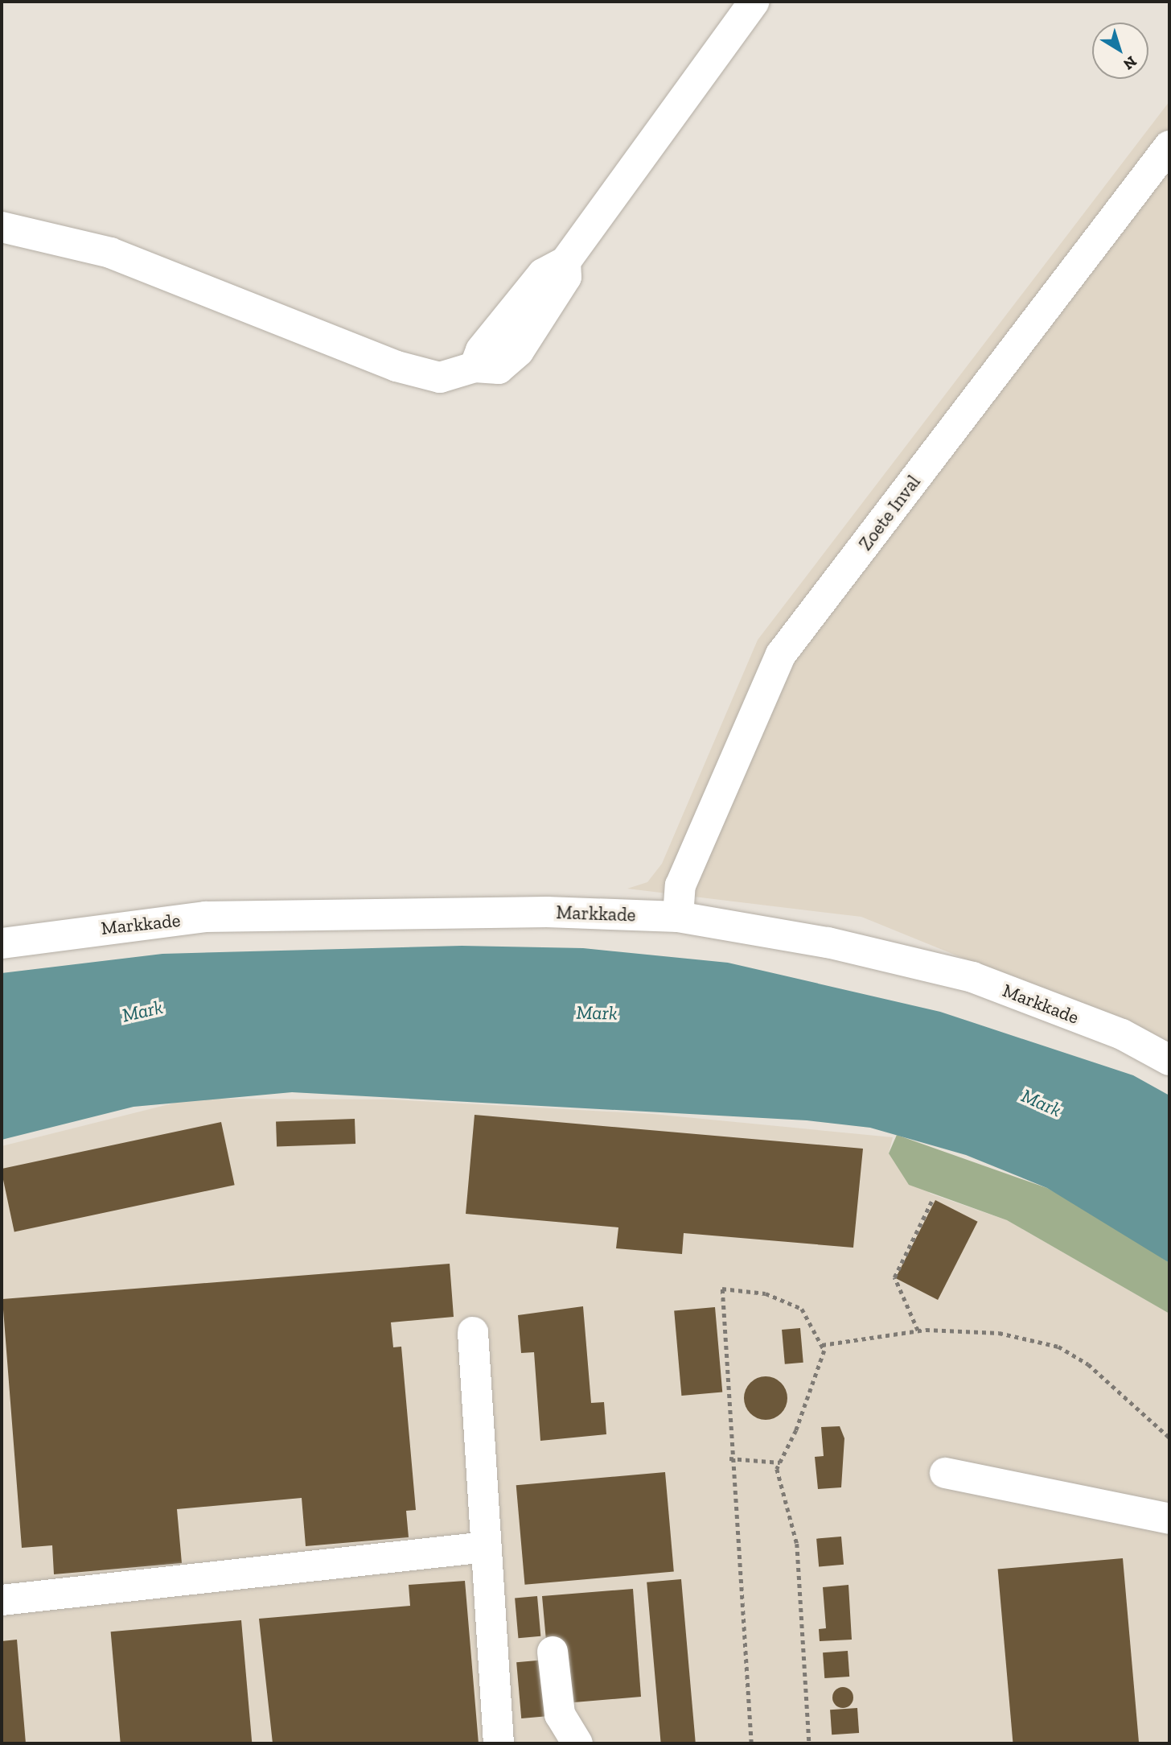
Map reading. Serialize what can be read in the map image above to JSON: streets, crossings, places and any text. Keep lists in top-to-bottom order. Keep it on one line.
{"streets":{"street":["Zoete Inval","Markkade"]},"crossings":[["Zoete Inval","Markkade"]],"water":["Mark"],"north":"bottom right"}
